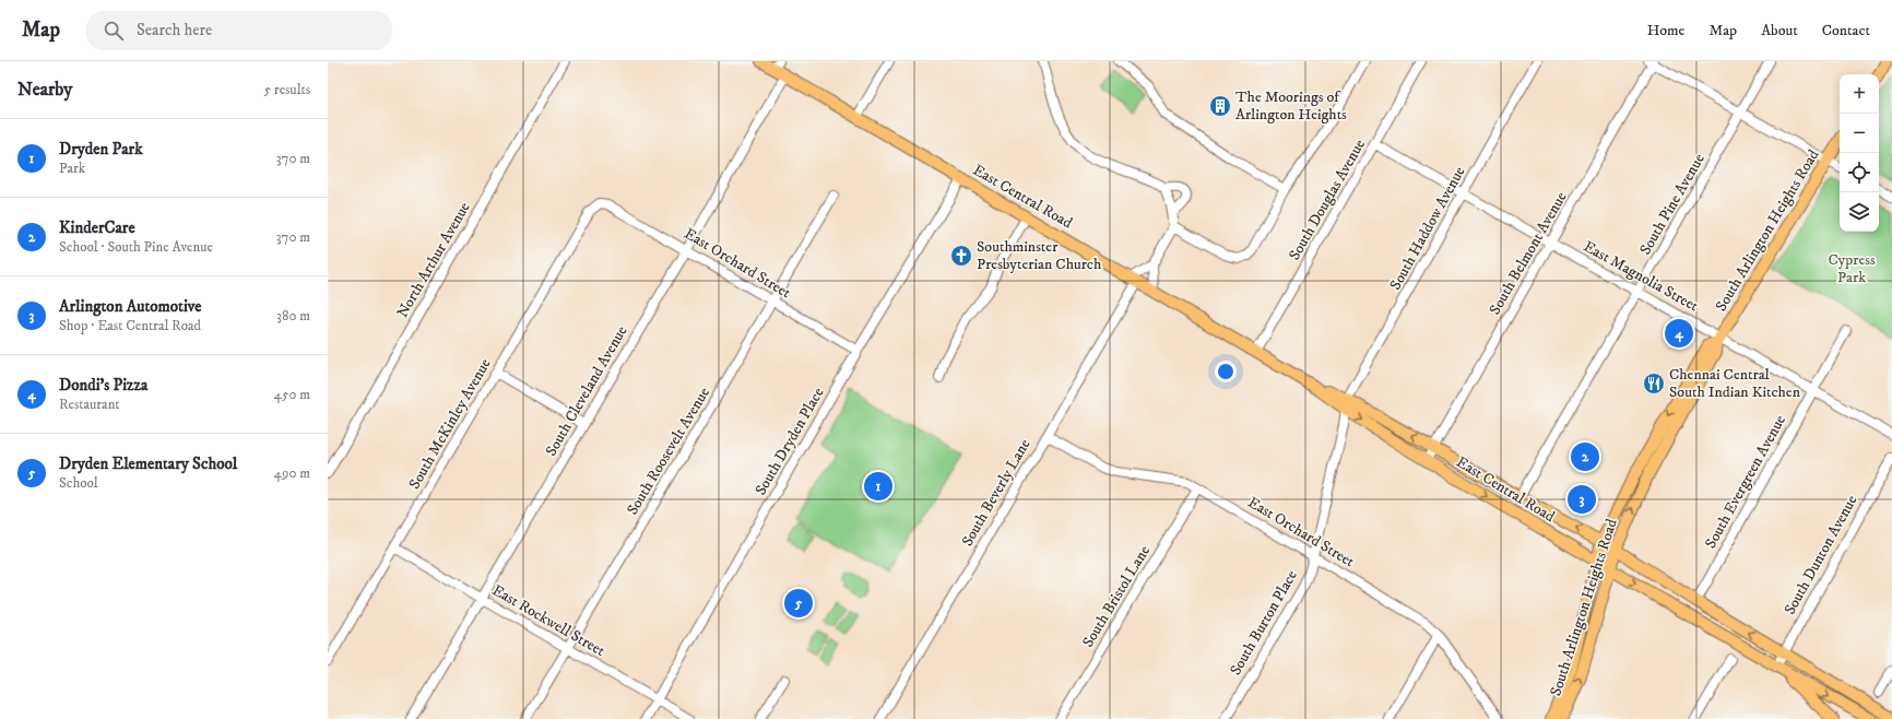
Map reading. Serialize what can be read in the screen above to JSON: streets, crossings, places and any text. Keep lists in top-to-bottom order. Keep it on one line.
{"streets":{"main road":["East Central Road","South Arlington Heights Road"],"street":["South Douglas Avenue","South Pine Avenue","South Haddow Avenue","South Belmont Avenue","North Arthur Avenue","East Orchard Street","East Magnolia Street","South Cleveland Avenue","South McKinley Avenue","South Dryden Place","South Roosevelt Avenue","South Evergreen Avenue","South Beverly Lane","South Dunton Avenue","South Bristol Lane","East Rockwell Street","South Burton Place"]},"crossings":[["East Central Road","South Douglas Avenue"],["East Central Road","South Pine Avenue"],["East Central Road","South Haddow Avenue"],["East Central Road","South Arlington Heights Road"],["East Central Road","South Belmont Avenue"],["East Central Road","South Cleveland Avenue"],["East Central Road","South Dryden Place"],["East Central Road","South Evergreen Avenue"],["East Central Road","South Beverly Lane"],["East Central Road","South Dunton Avenue"],["East Central Road","South Burton Place"],["South Douglas Avenue","East Magnolia Street"],["South Pine Avenue","East Magnolia Street"],["South Haddow Avenue","East Magnolia Street"],["South Haddow Avenue","South Burton Place"],["South Arlington Heights Road","East Magnolia Street"],["South Belmont Avenue","East Magnolia Street"],["East Orchard Street","South Cleveland Avenue"],["East Orchard Street","South McKinley Avenue"],["East Orchard Street","South Dryden Place"],["East Orchard Street","South Roosevelt Avenue"],["East Orchard Street","South Beverly Lane"],["East Orchard Street","South Bristol Lane"],["East Orchard Street","South Burton Place"],["East Magnolia Street","South Evergreen Avenue"],["South Cleveland Avenue","East Rockwell Street"],["South McKinley Avenue","East Rockwell Street"],["South Dryden Place","East Rockwell Street"],["South Roosevelt Avenue","East Rockwell Street"]],"parks":["Cypress Park"],"places":{"building":["The Moorings of Arlington Heights"],"church":["Southminster Presbyterian Church"],"restaurant":["Chennai Central South Indian Kitchen"]},"page":{"header":"Map","search":"Search here","nav":["Home","Map","About","Contact"],"heading":["Nearby","5 results"],"map_buttons":["+","−"],"list":[{"mark":"1","name":"Dryden Park","note":"Park","value":"370 m"},{"mark":"2","name":"KinderCare","note":"School · South Pine Avenue","value":"370 m"},{"mark":"3","name":"Arlington Automotive","note":"Shop · East Central Road","value":"380 m"},{"mark":"4","name":"Dondi's Pizza","note":"Restaurant","value":"450 m"},{"mark":"5","name":"Dryden Elementary School","note":"School","value":"490 m"}],"pins":["4","2","1","3","5"]}}
